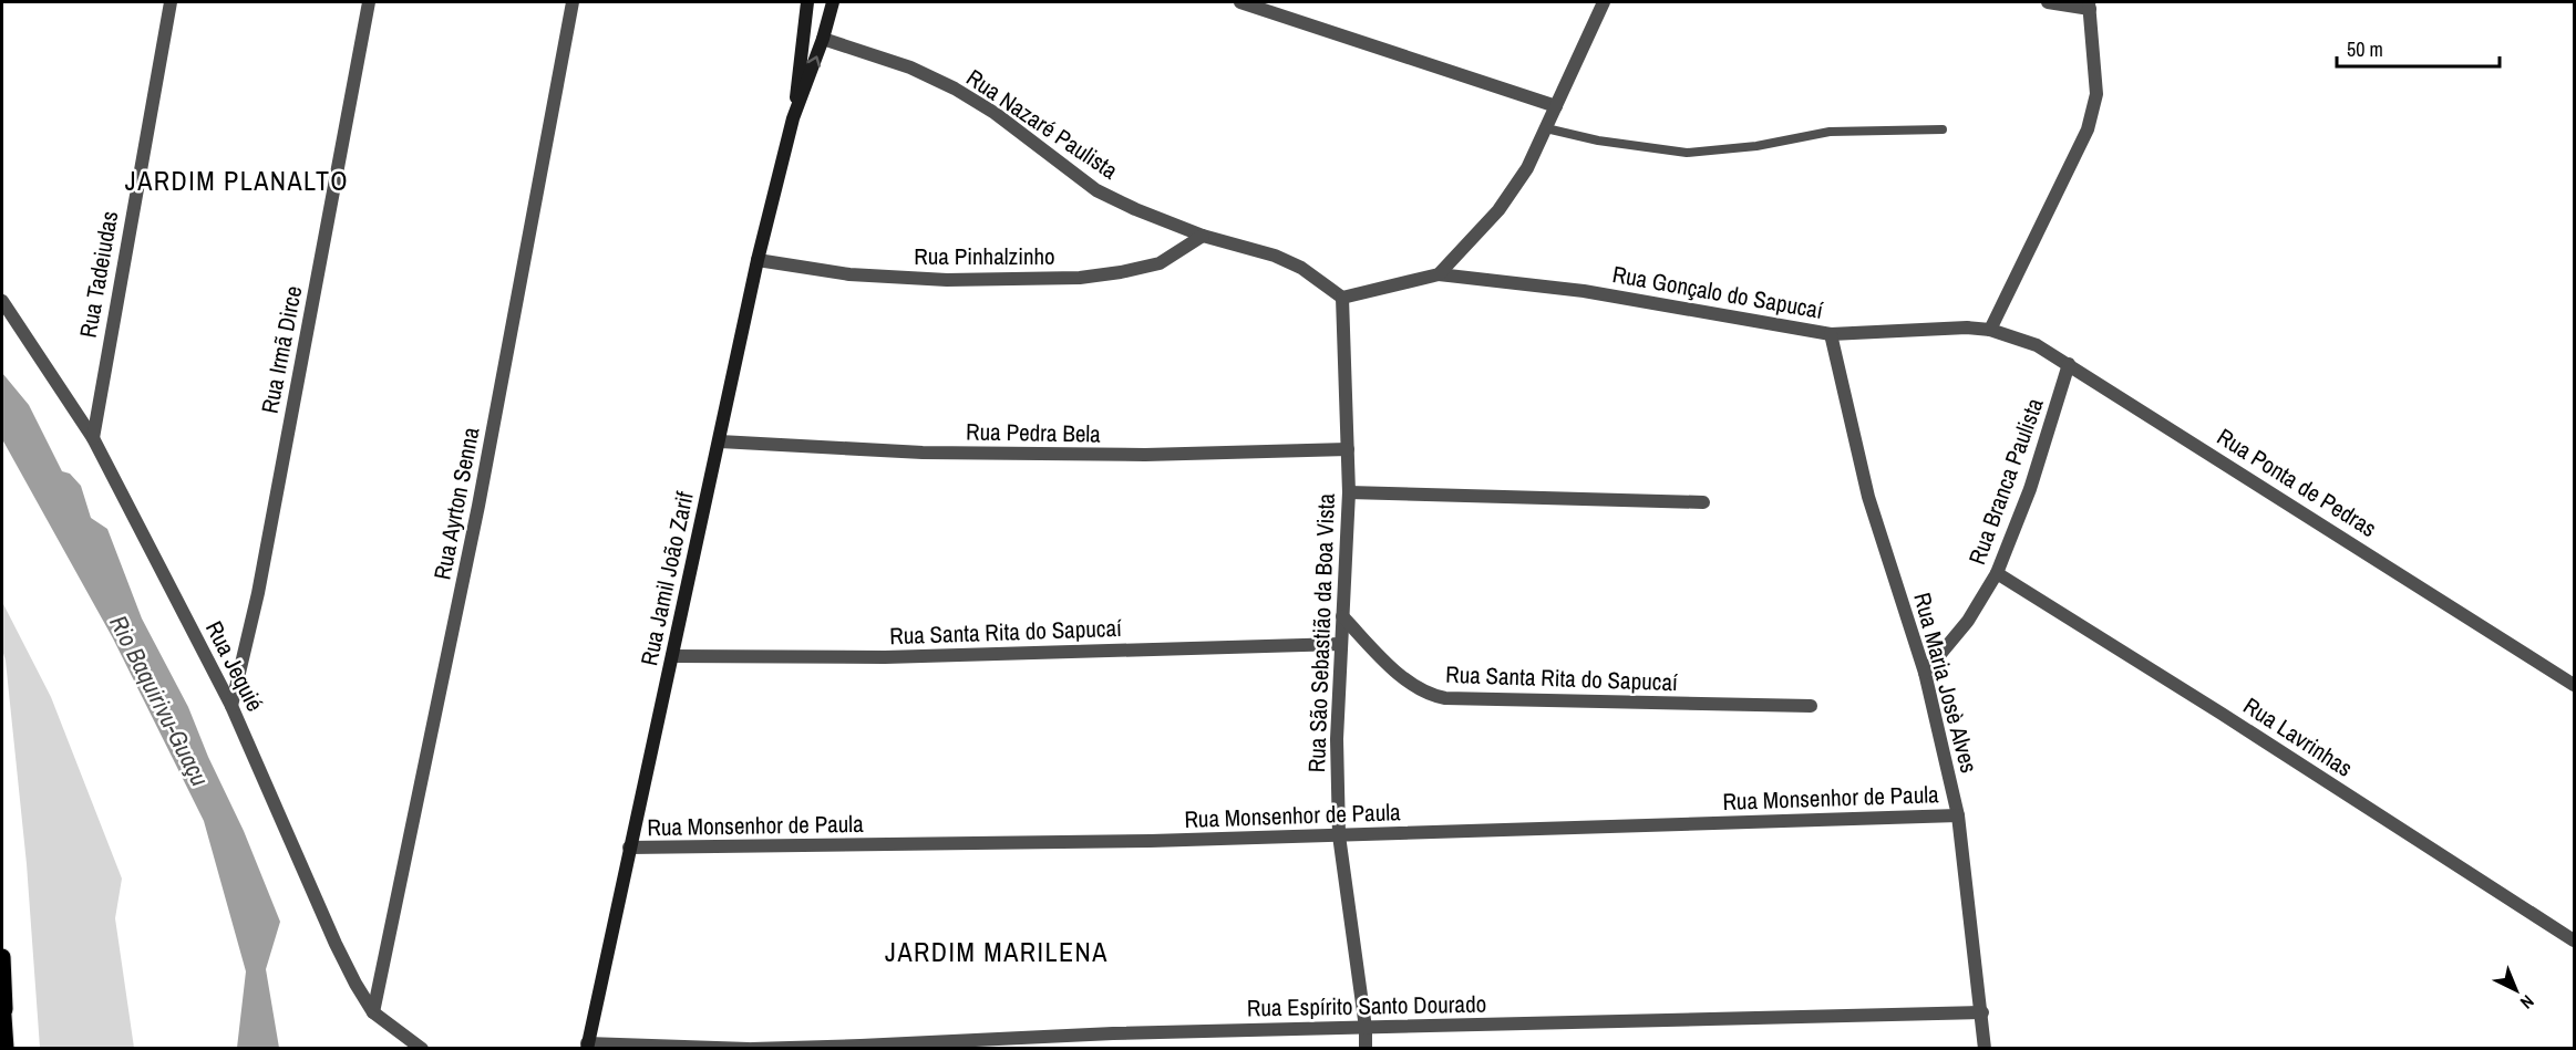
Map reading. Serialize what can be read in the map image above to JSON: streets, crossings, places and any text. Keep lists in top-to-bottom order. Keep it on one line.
{"streets":{"main road":["Rua Jamil João Zarif"],"street":["Rua Nazaré Paulista","Rua Pinhalzinho","Rua Tadeiudas","Rua Gonçalo do Sapucaí","Rua Irmã Dirce","Rua Pedra Bela","Rua Branca Paulista","Rua Ponta de Pedras","Rua Ayrton Senna","Rua Santa Rita do Sapucaí","Rua São Sebastião da Boa Vista","Rua Jequié","Rua Maria Josè Alves","Rua Lavrinhas","Rua Monsenhor de Paula","Rua Espírito Santo Dourado"]},"crossings":[["Rua Nazaré Paulista","Rua Pinhalzinho"],["Rua Nazaré Paulista","Rua Jamil João Zarif"],["Rua Nazaré Paulista","Rua São Sebastião da Boa Vista"],["Rua Pinhalzinho","Rua Jamil João Zarif"],["Rua Tadeiudas","Rua Jequié"],["Rua Gonçalo do Sapucaí","Rua Ponta de Pedras"],["Rua Gonçalo do Sapucaí","Rua Maria Josè Alves"],["Rua Irmã Dirce","Rua Jequié"],["Rua Pedra Bela","Rua Jamil João Zarif"],["Rua Pedra Bela","Rua São Sebastião da Boa Vista"],["Rua Branca Paulista","Rua Ponta de Pedras"],["Rua Branca Paulista","Rua Maria Josè Alves"],["Rua Branca Paulista","Rua Lavrinhas"],["Rua Ayrton Senna","Rua Jequié"],["Rua Jamil João Zarif","Rua Santa Rita do Sapucaí"],["Rua Jamil João Zarif","Rua Monsenhor de Paula"],["Rua Jamil João Zarif","Rua Espírito Santo Dourado"],["Rua Santa Rita do Sapucaí","Rua São Sebastião da Boa Vista"],["Rua São Sebastião da Boa Vista","Rua Monsenhor de Paula"],["Rua São Sebastião da Boa Vista","Rua Espírito Santo Dourado"],["Rua Maria Josè Alves","Rua Monsenhor de Paula"],["Rua Maria Josè Alves","Rua Espírito Santo Dourado"]],"districts":["JARDIM PLANALTO","JARDIM MARILENA"],"water":["Rio Baquirivu-Guaçu"],"scale_bar":"50 m","north":"bottom right"}
